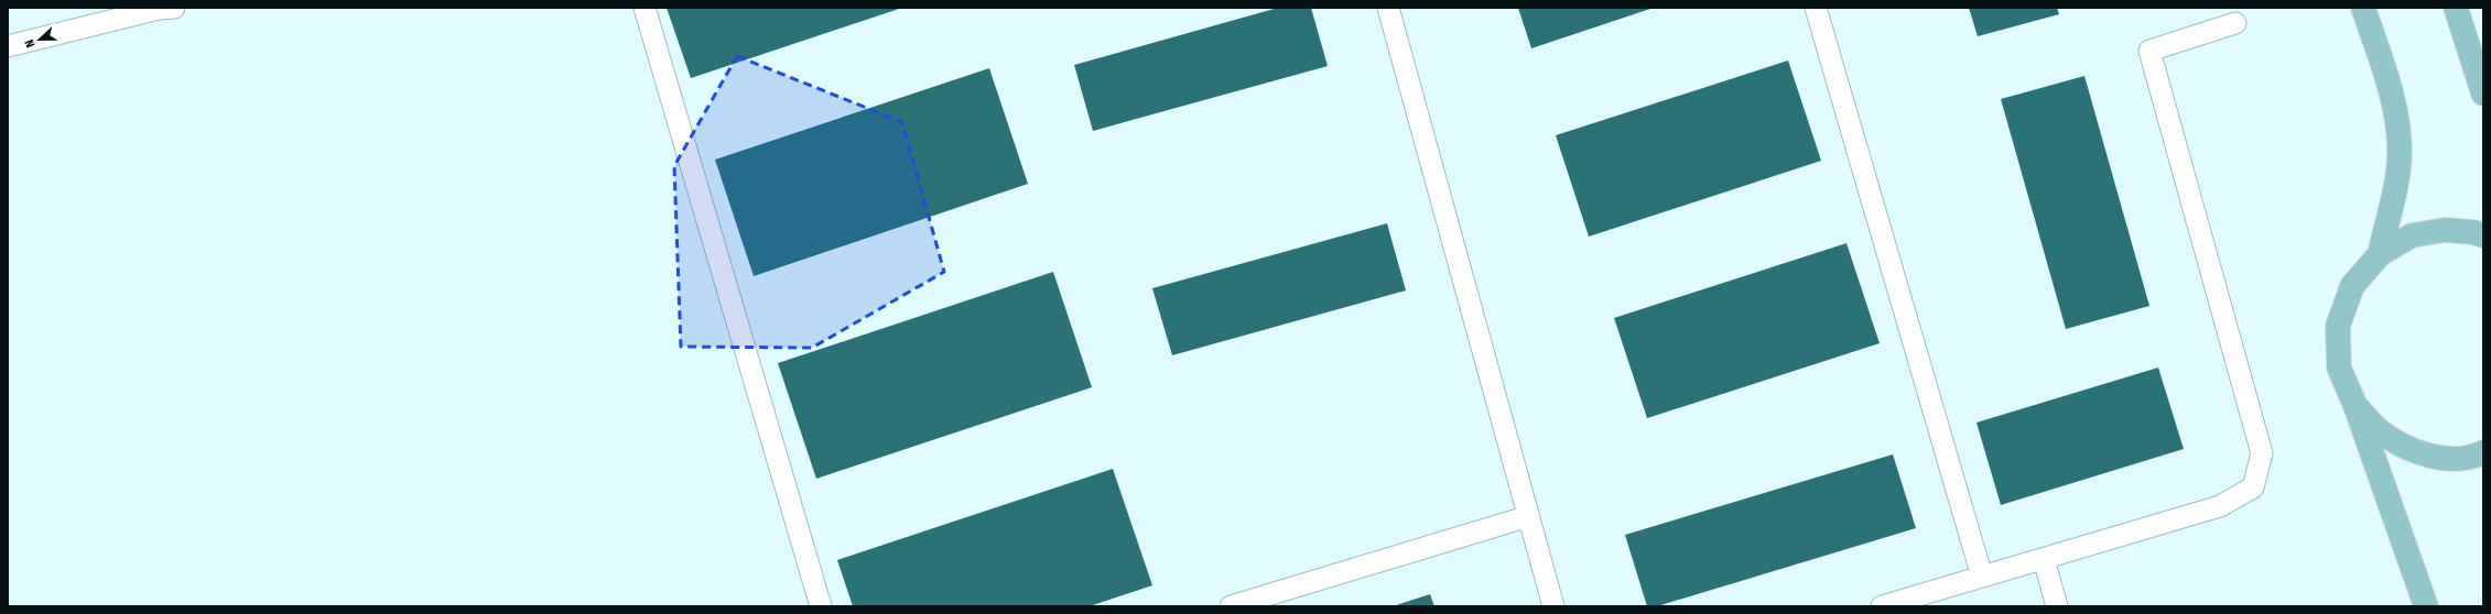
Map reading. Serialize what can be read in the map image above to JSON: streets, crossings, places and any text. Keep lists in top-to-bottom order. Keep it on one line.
{"north":"left"}
